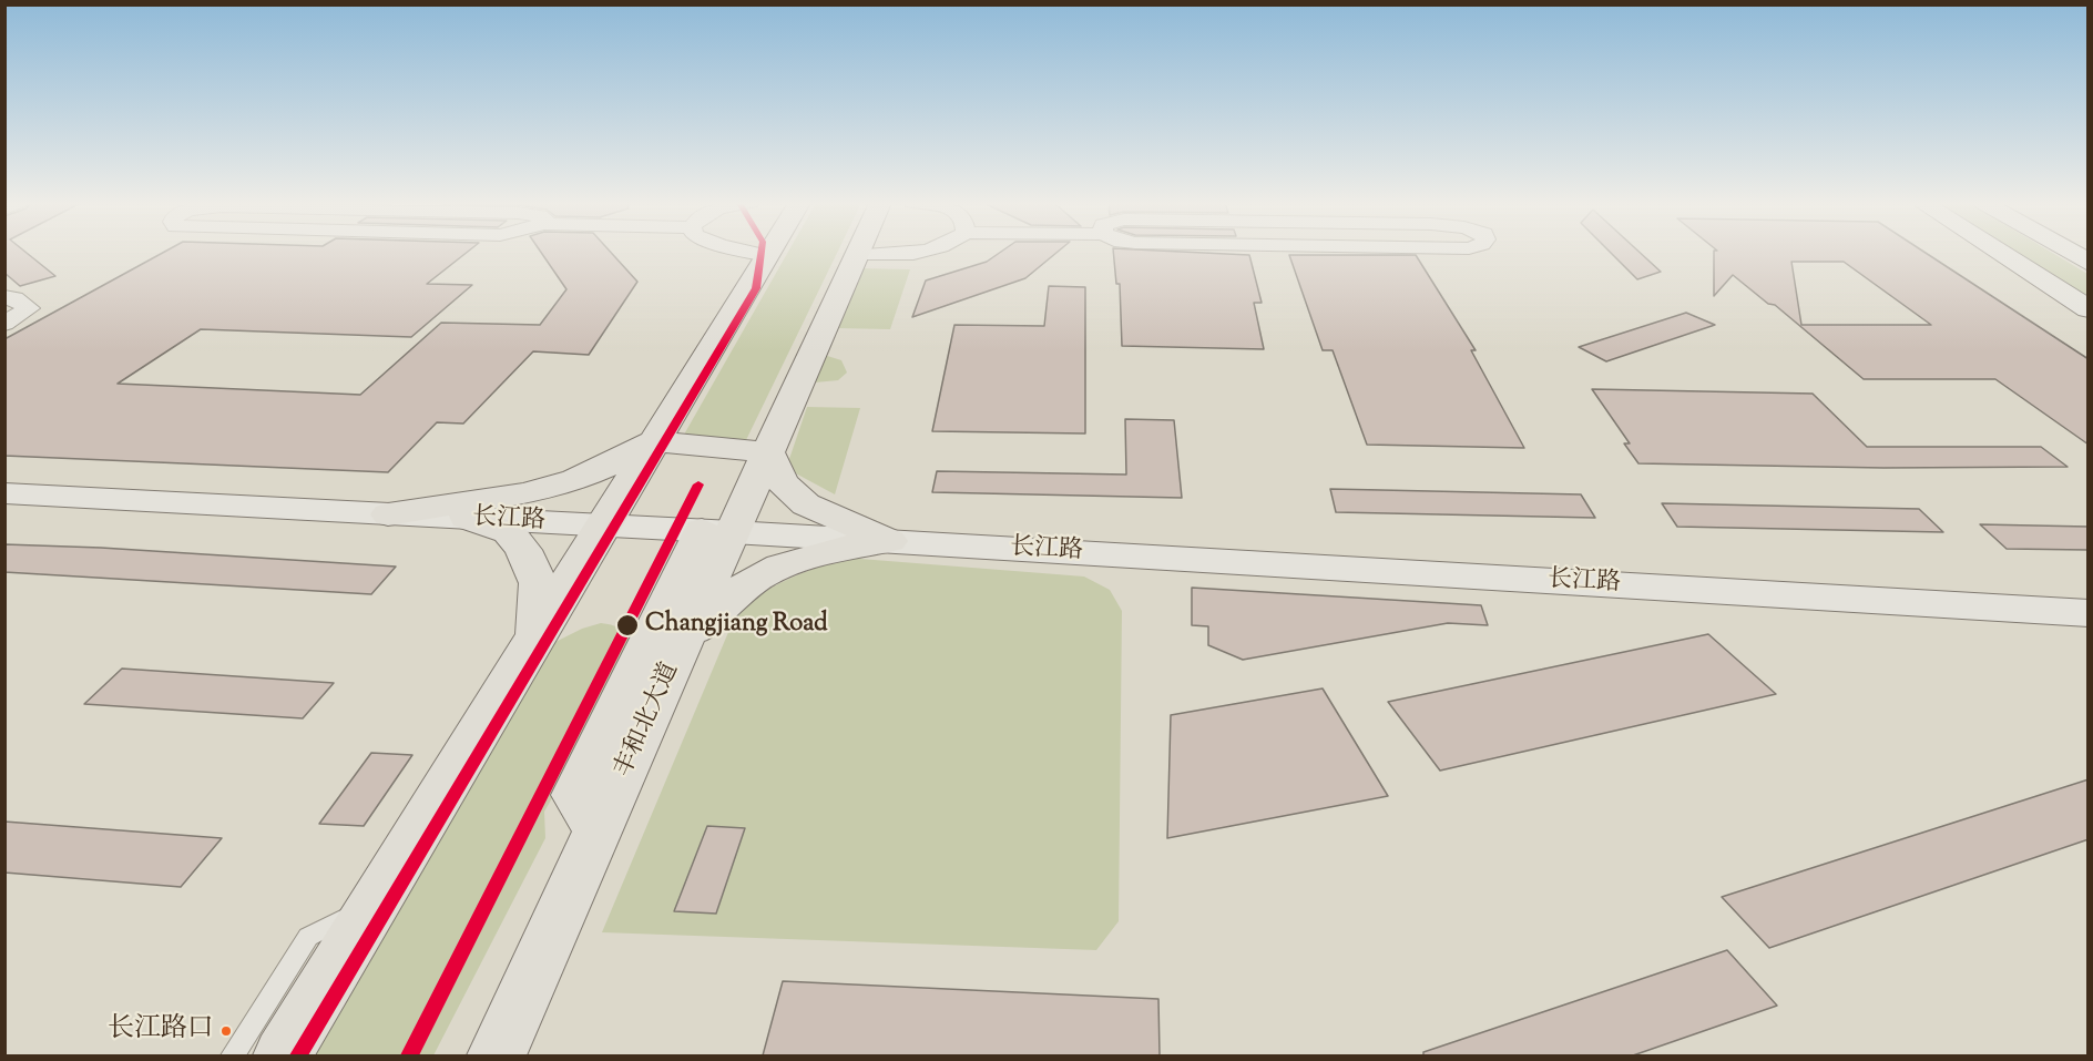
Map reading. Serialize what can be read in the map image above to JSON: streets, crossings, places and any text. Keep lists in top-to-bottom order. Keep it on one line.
{"streets":{"highway":["丰和北大道"],"street":["长江路"]},"crossings":[["长江路","丰和北大道"]],"places":["Changjiang Road","长江路口"]}
